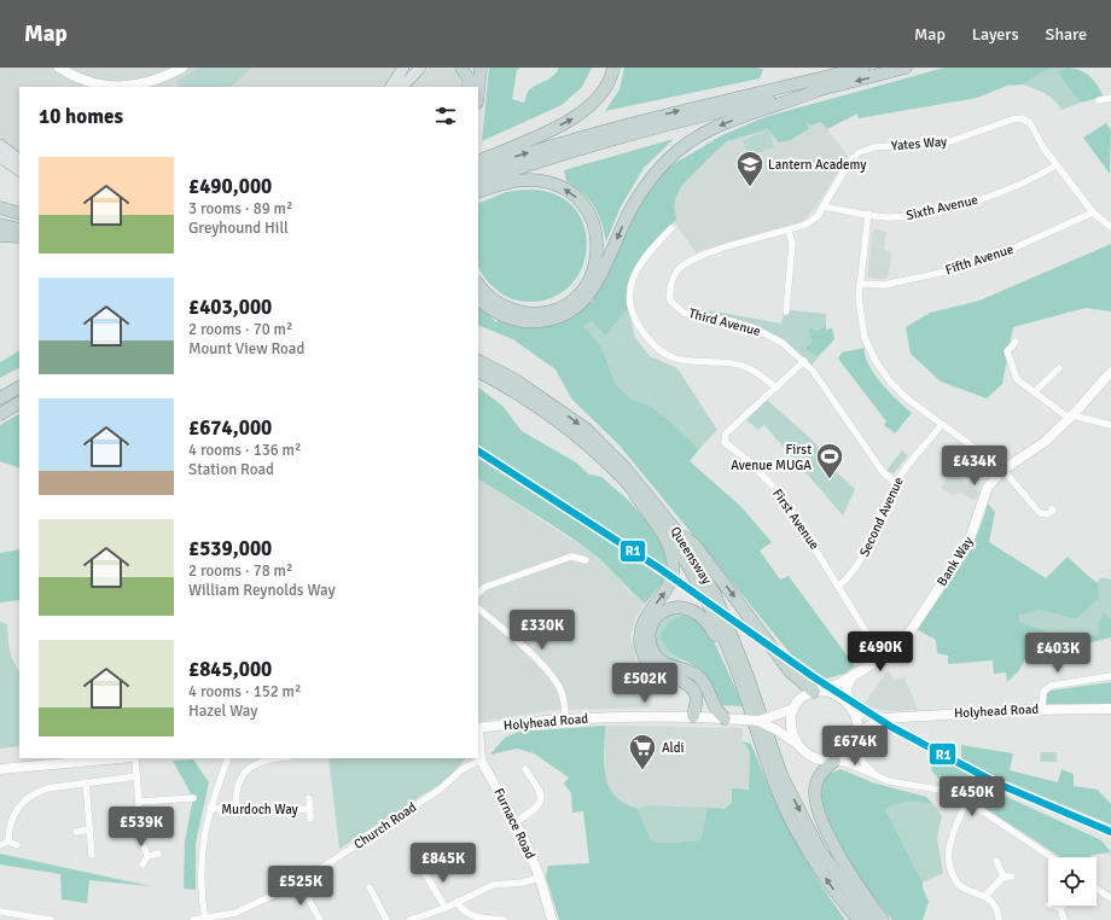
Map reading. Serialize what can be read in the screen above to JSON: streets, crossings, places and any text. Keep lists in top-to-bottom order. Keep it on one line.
{"streets":{"highway":["Queensway"],"street":["Yates Way","Sixth Avenue","Fifth Avenue","Third Avenue","Second Avenue","First Avenue","Bank Way","Holyhead Road","Murdoch Way","Furnace Road","Church Road"]},"crossings":[["Yates Way","Sixth Avenue"],["Yates Way","Fifth Avenue"],["Yates Way","Third Avenue"],["Third Avenue","Second Avenue"],["Third Avenue","First Avenue"],["Second Avenue","First Avenue"],["First Avenue","Bank Way"],["Bank Way","Holyhead Road"],["Furnace Road","Church Road"]],"places":{"school or university":["Lantern Academy"],"sports":["First Avenue MUGA"],"supermarket":["Aldi"]},"lines":["transit line R1"],"page":{"header":"Map","nav":["Map","Layers","Share"],"heading":"10 homes","list":[{"name":"£490,000","note":"3 rooms · 89 m² · Greyhound Hill"},{"name":"£403,000","note":"2 rooms · 70 m² · Mount View Road"},{"name":"£674,000","note":"4 rooms · 136 m² · Station Road"},{"name":"£539,000","note":"2 rooms · 78 m² · William Reynolds Way"},{"name":"£845,000","note":"4 rooms · 152 m² · Hazel Way"}],"price":["£434K","£330K","£490K","£403K","£502K","£674K","£450K","£539K","£845K","£525K"]}}
